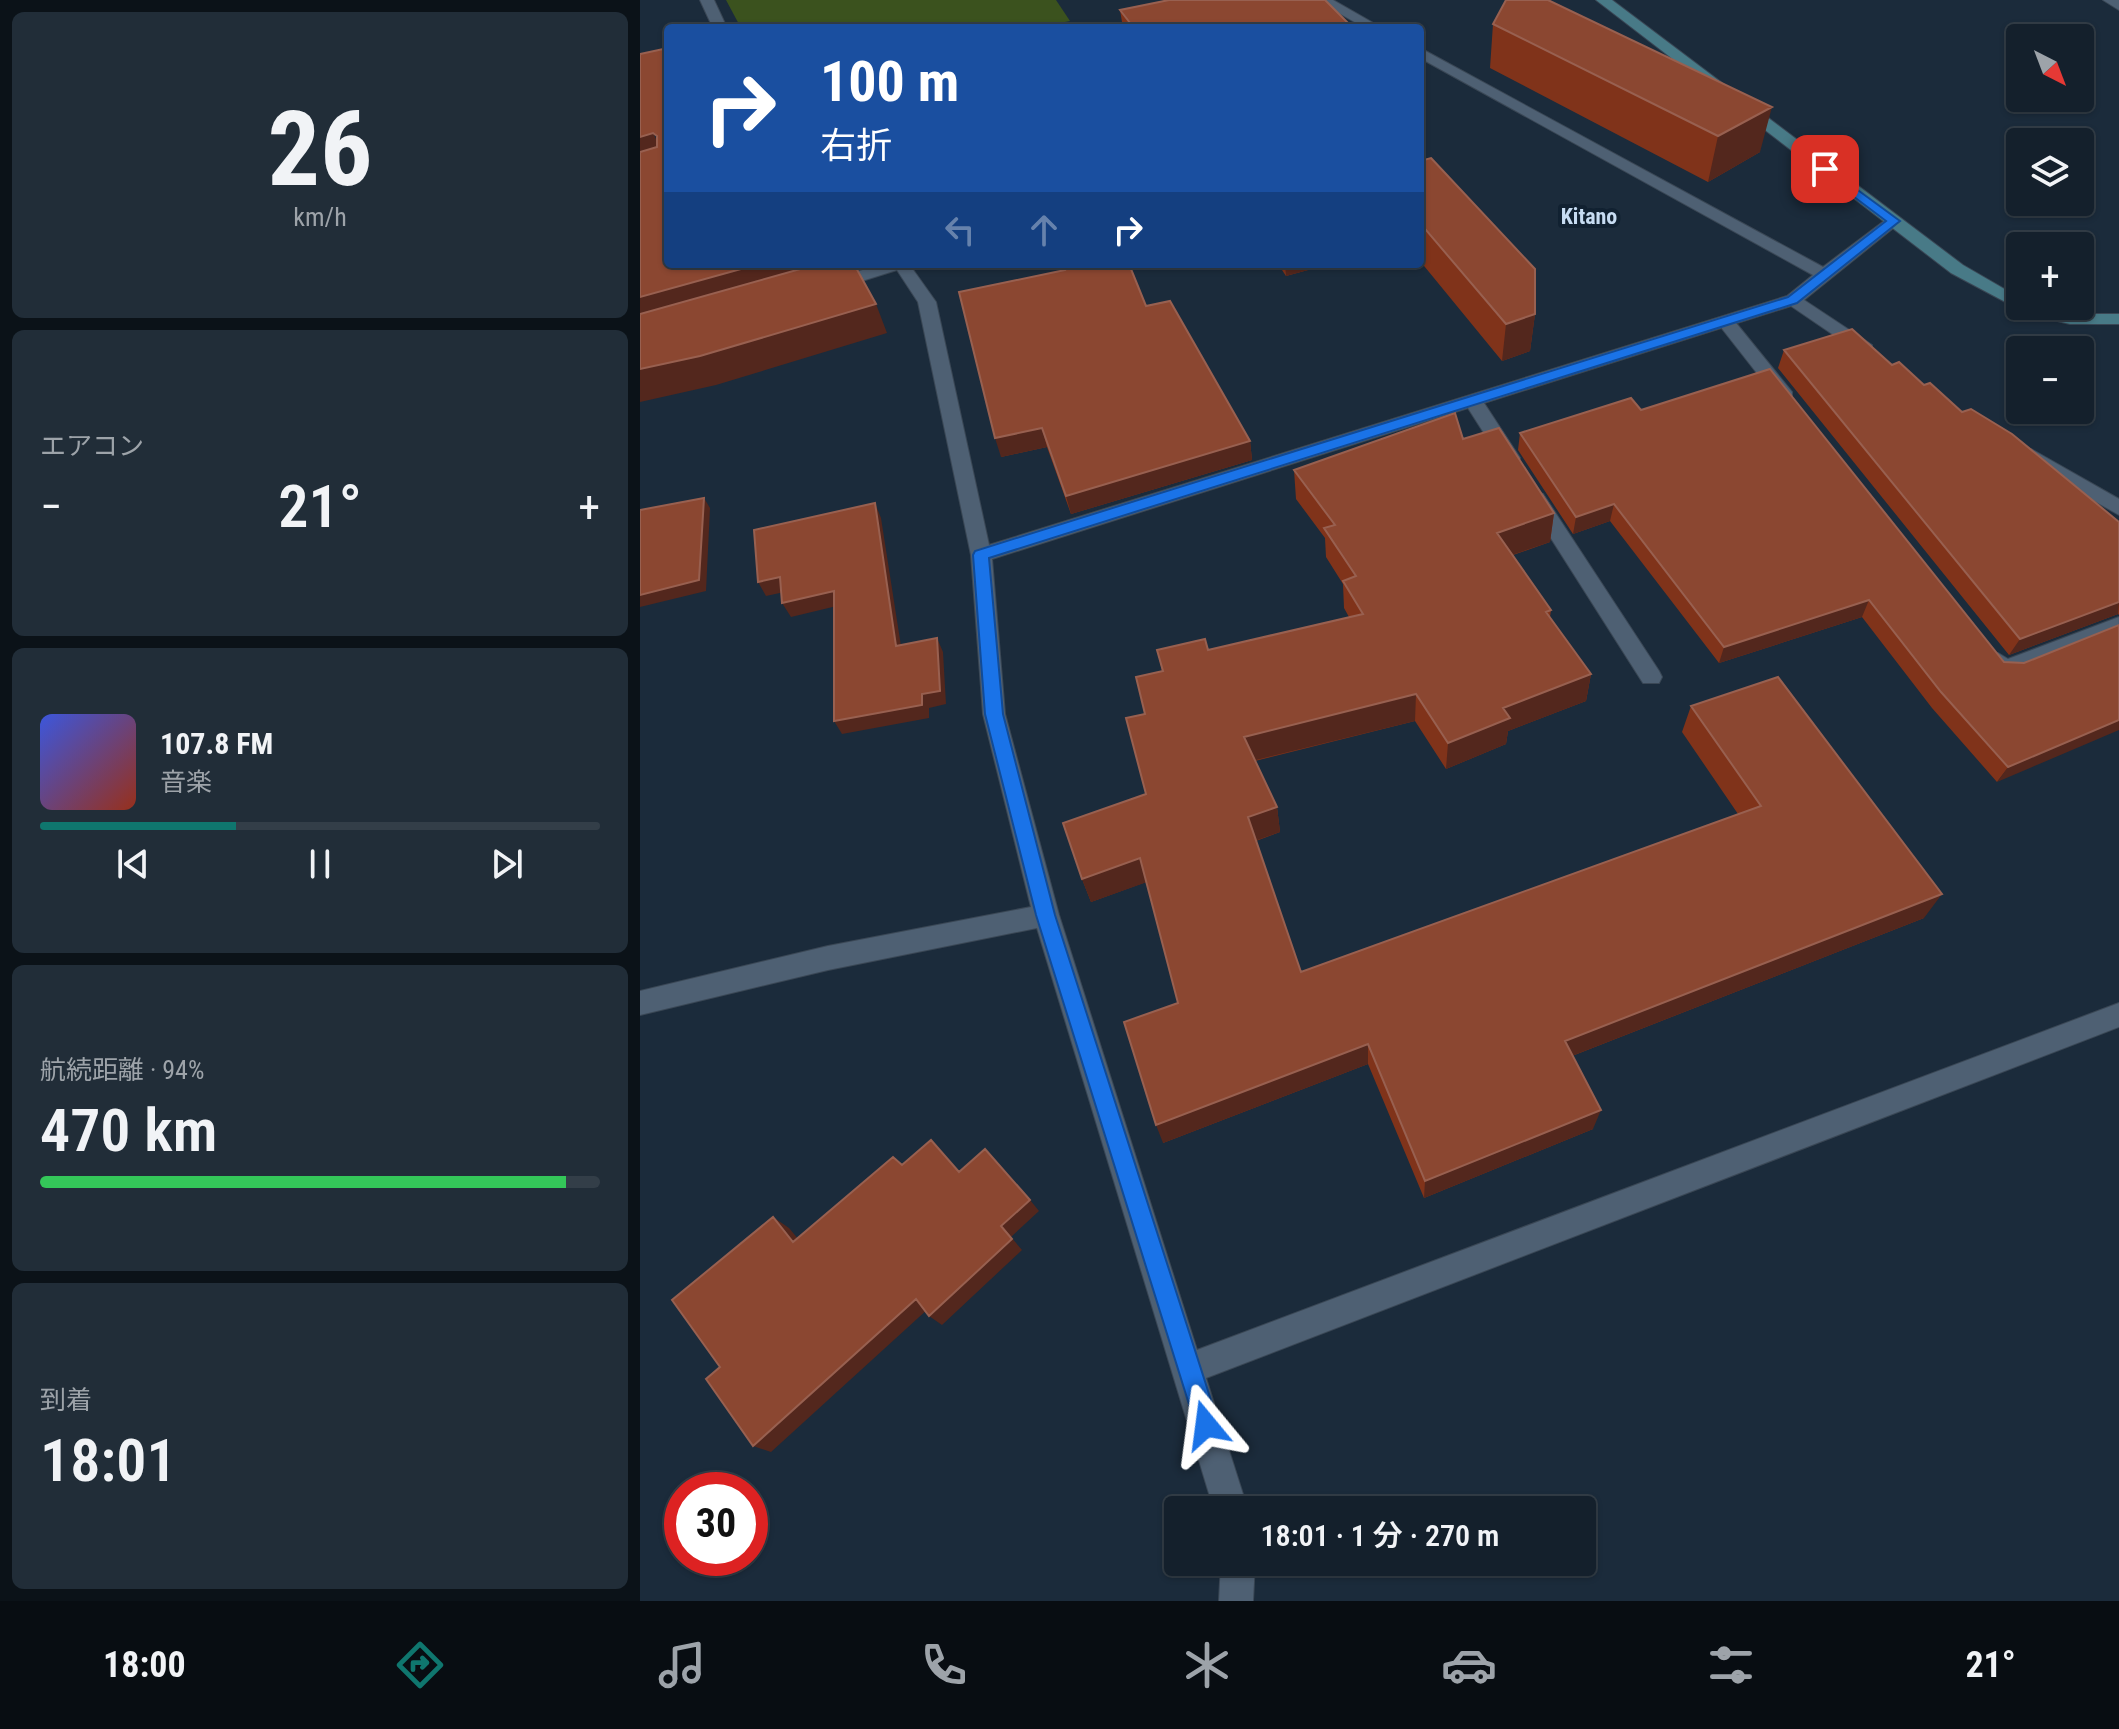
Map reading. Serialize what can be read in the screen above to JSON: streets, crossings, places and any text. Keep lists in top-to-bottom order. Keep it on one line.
{"districts":["Kitano"],"north":"bottom right","page":{"tile":[["26","km/h"],"エアコン",["航続距離 · 94%","470 km"],["到着","18:01"]],"map_buttons":["+","−"],"turn":["100 m","右折"],"heat":["−","21°","+"],"song":["107.8 FM","音楽"],"limit":"30","trip":"18:01 · 1 分 · 270 m","tabs":["18:00","21°"]}}
